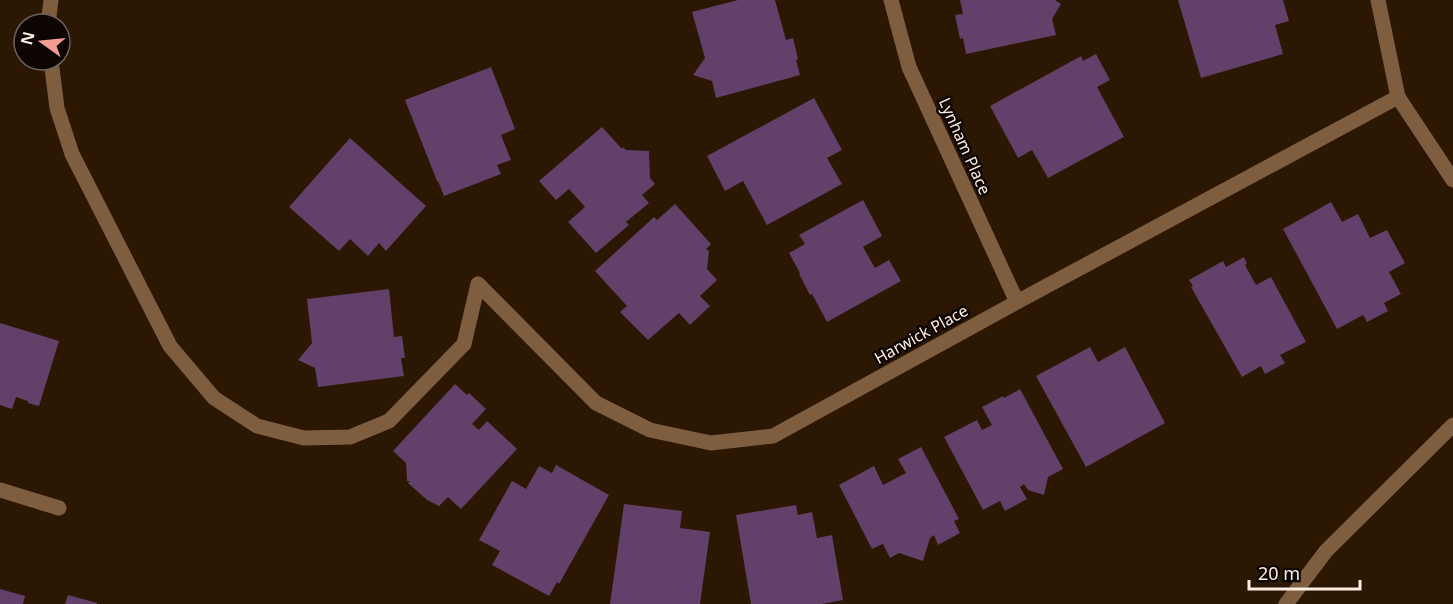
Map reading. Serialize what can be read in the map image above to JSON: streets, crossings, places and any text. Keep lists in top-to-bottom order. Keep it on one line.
{"streets":{"street":["Lynham Place","Harwick Place"]},"crossings":[["Lynham Place","Harwick Place"]],"scale_bar":"20 m","north":"left"}
